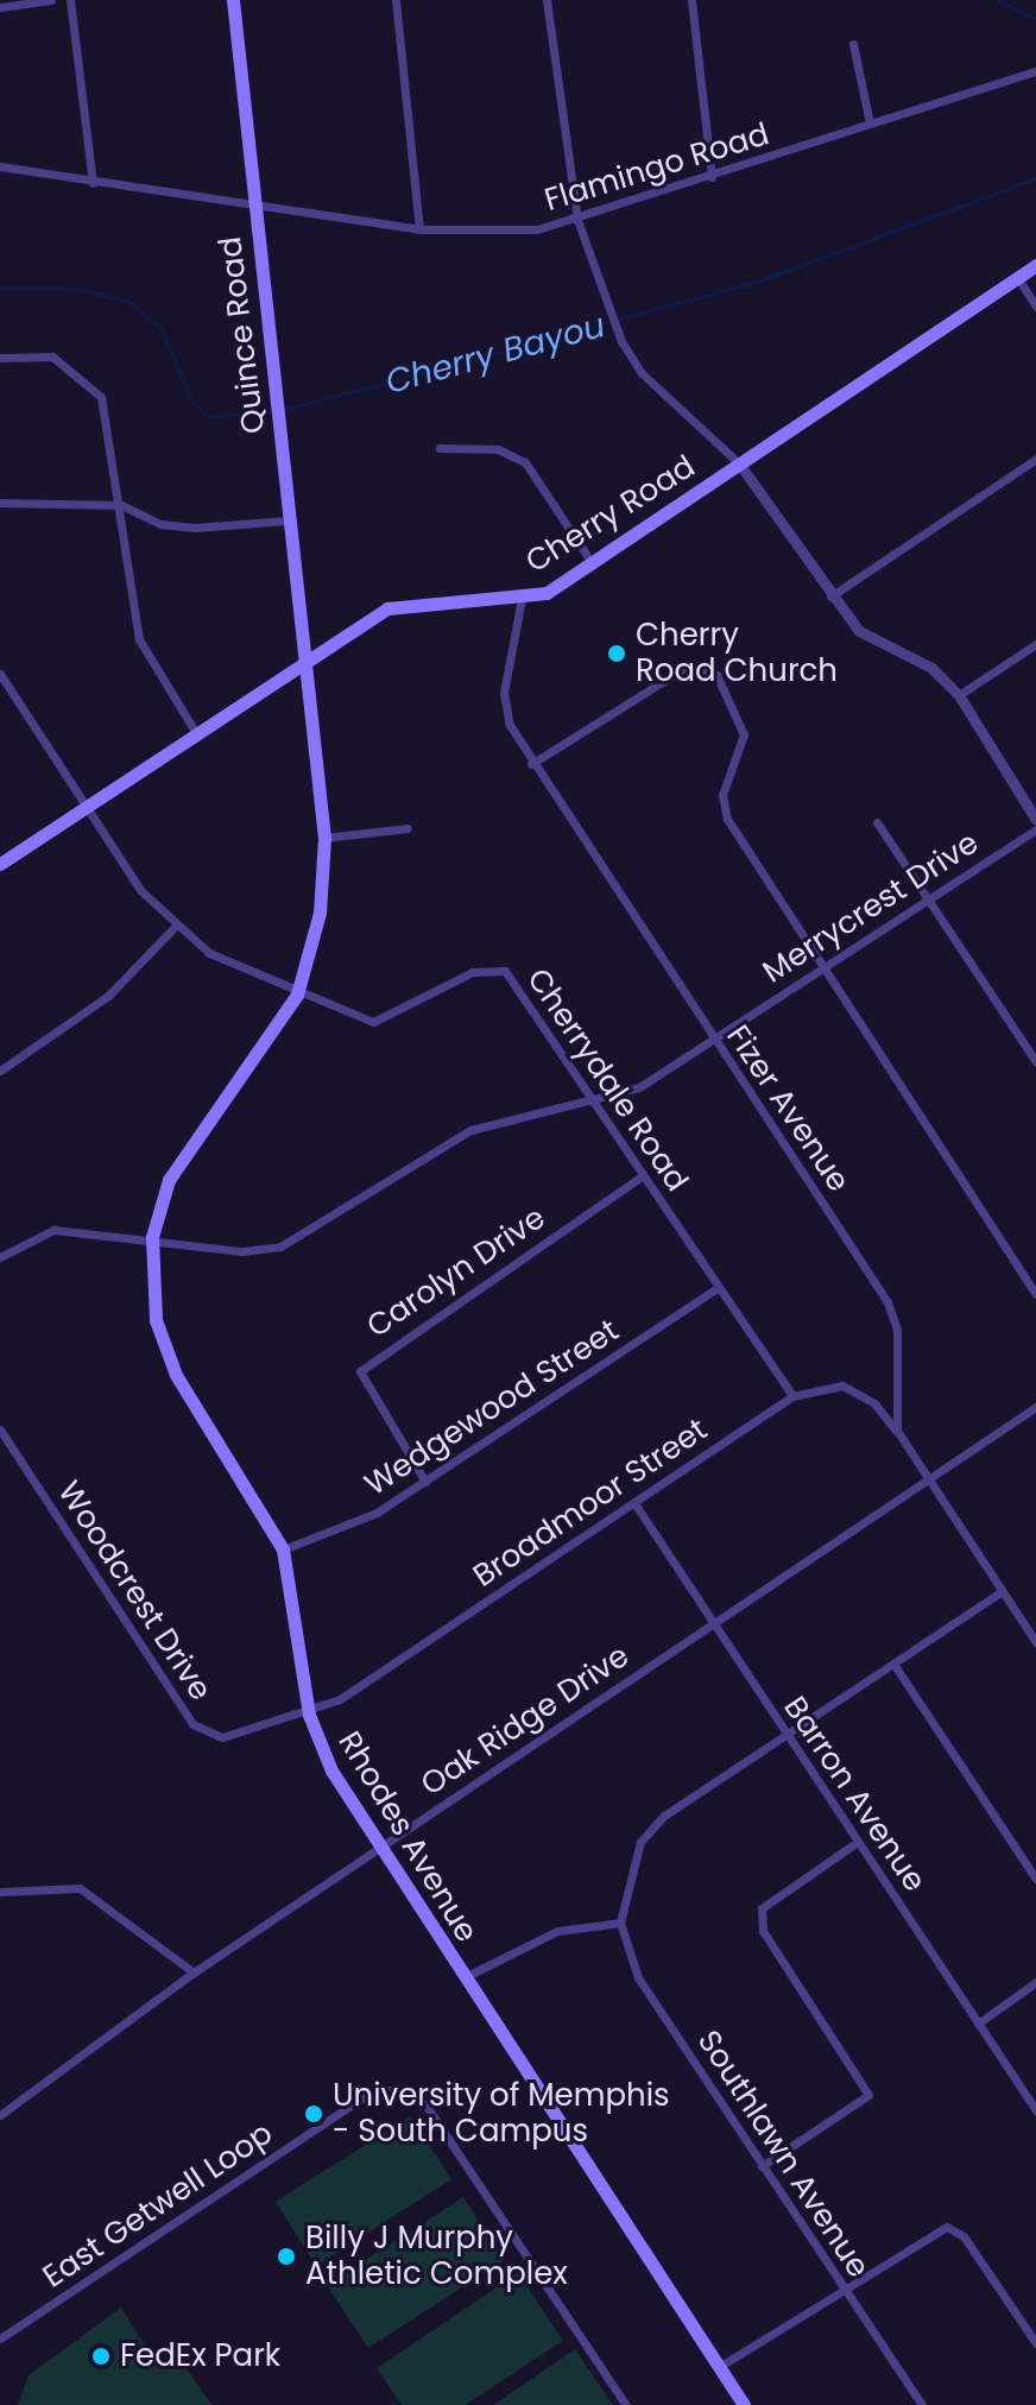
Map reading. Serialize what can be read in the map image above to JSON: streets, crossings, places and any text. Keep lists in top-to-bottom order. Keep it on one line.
{"streets":{"main road":["Quince Road","Cherry Road","Rhodes Avenue"],"street":["Flamingo Road","Merrycrest Drive","Cherrydale Road","Fizer Avenue","Carolyn Drive","Wedgewood Street","Broadmoor Street","Woodcrest Drive","Oak Ridge Drive","Barron Avenue","Southlawn Avenue","East Getwell Loop"]},"crossings":[["Flamingo Road","Quince Road"],["Quince Road","Cherry Road"],["Quince Road","Rhodes Avenue"],["Cherry Road","Cherrydale Road"],["Cherry Road","Fizer Avenue"],["Cherry Road","Rhodes Avenue"],["Merrycrest Drive","Cherrydale Road"],["Merrycrest Drive","Fizer Avenue"],["Merrycrest Drive","Rhodes Avenue"],["Cherrydale Road","Carolyn Drive"],["Cherrydale Road","Wedgewood Street"],["Cherrydale Road","Broadmoor Street"],["Cherrydale Road","Rhodes Avenue"],["Fizer Avenue","Broadmoor Street"],["Carolyn Drive","Wedgewood Street"],["Wedgewood Street","Rhodes Avenue"],["Broadmoor Street","Woodcrest Drive"],["Broadmoor Street","Barron Avenue"],["Broadmoor Street","Rhodes Avenue"],["Woodcrest Drive","Rhodes Avenue"],["Oak Ridge Drive","Barron Avenue"],["Oak Ridge Drive","Rhodes Avenue"]],"water":["Cherry Bayou"],"places":["Cherry Road Church","University of Memphis - South Campus","Billy J Murphy Athletic Complex","FedEx Park"]}
